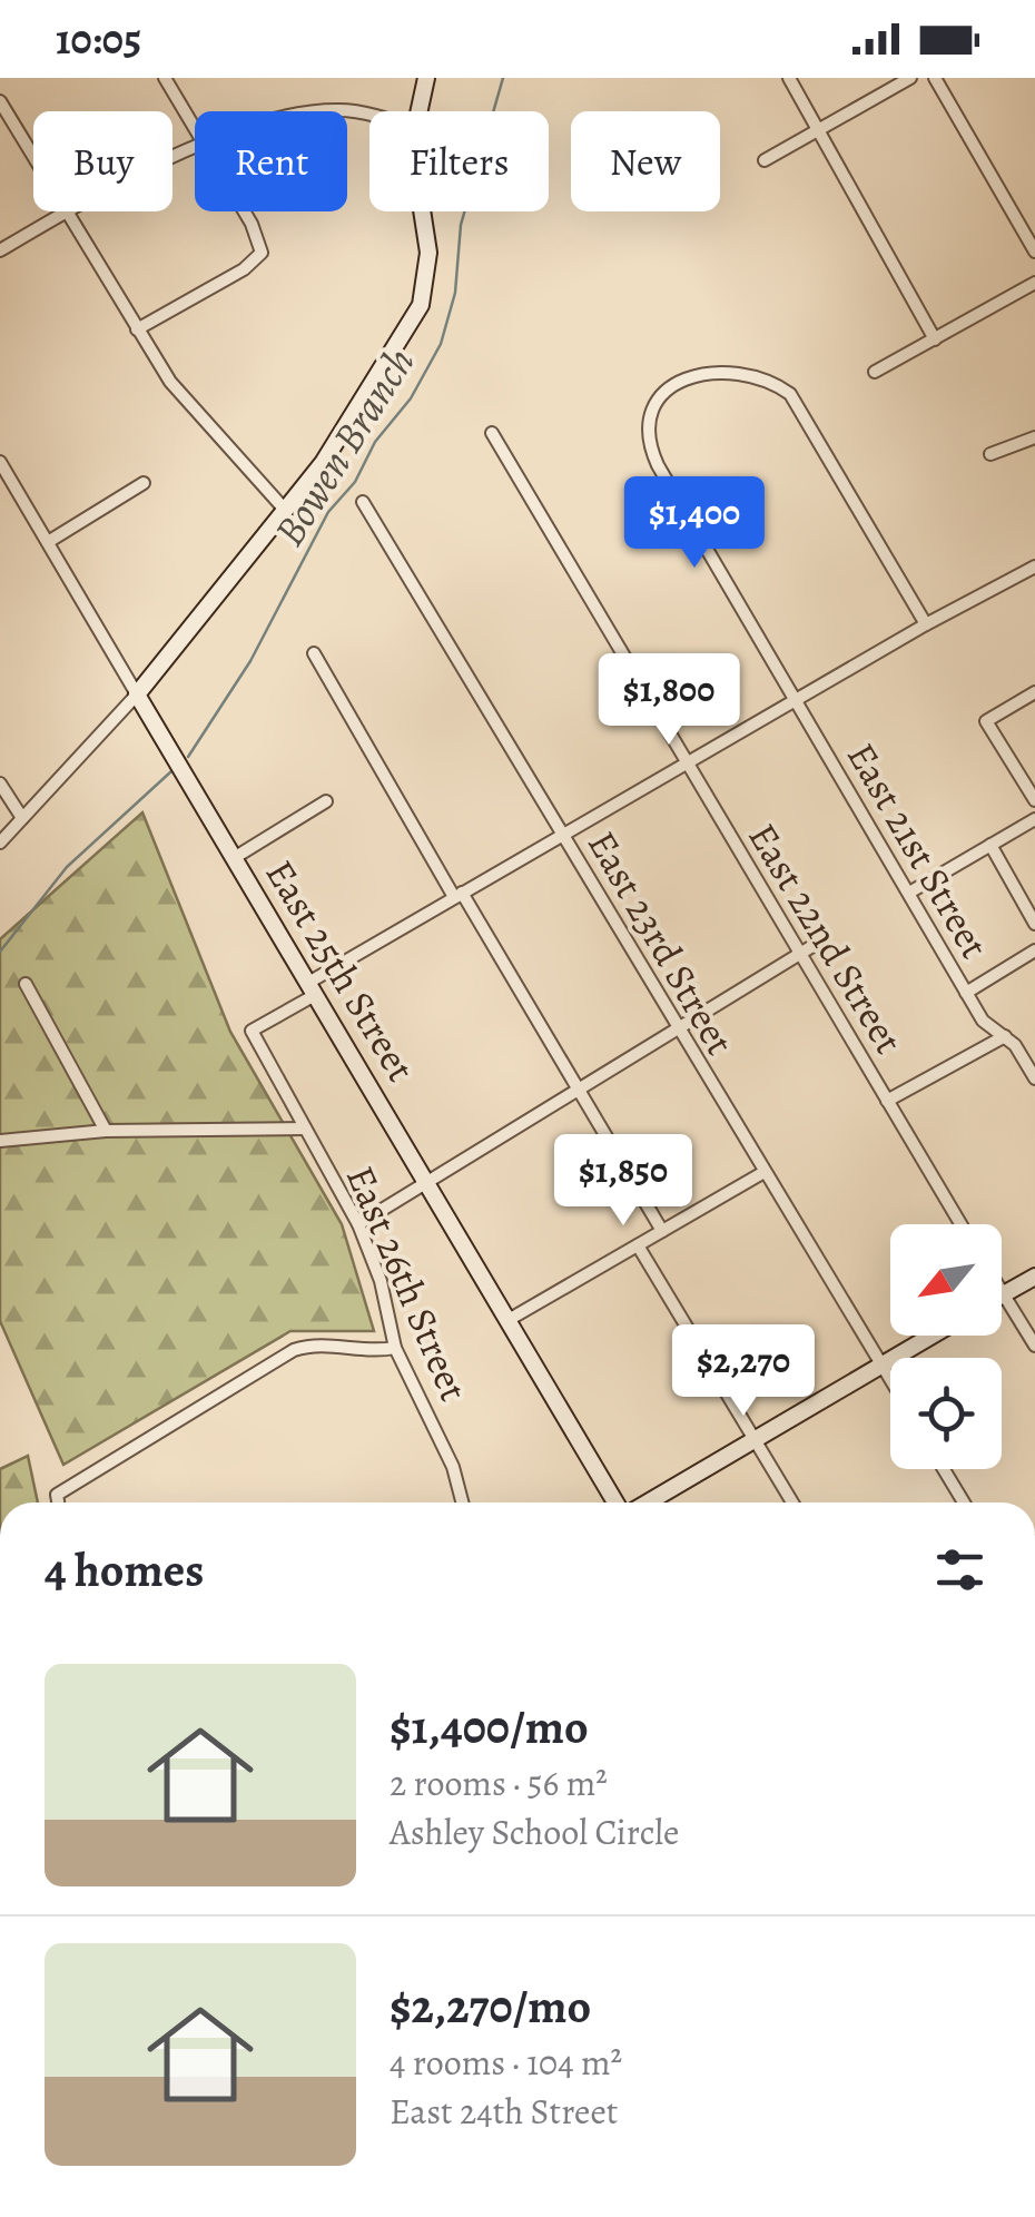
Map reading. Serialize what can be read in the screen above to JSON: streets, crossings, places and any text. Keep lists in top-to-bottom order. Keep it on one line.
{"streets":{"street":["East 21st Street","East 22nd Street","East 23rd Street","East 25th Street","East 26th Street"]},"crossings":[["East 25th Street","East 26th Street"]],"water":["Bowen Branch"],"north":"bottom left","page":{"status":"10:05","chip":["Buy","Rent","Filters","New"],"price":["$1,400","$1,800","$1,850","$2,270"],"heading":"4 homes","list":[{"name":"$1,400/mo","note":"2 rooms · 56 m² · Ashley School Circle"},{"name":"$2,270/mo","note":"4 rooms · 104 m² · East 24th Street"}]}}
